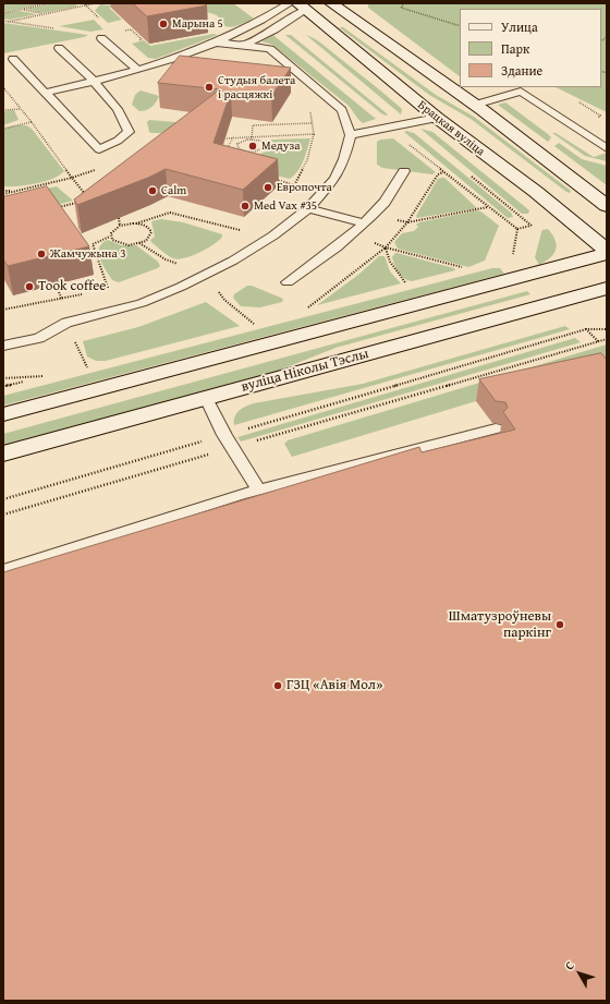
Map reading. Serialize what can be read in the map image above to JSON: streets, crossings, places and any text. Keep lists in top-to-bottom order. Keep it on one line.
{"streets":{"street":["Брацкая вуліца","вуліца Ніколы Тэслы"]},"places":["Марына 5","Студыя балета і расцяжкі","Медуза","Европочта","Calm","Med Vax #35","Жамчужына 3","Took coffee","Шматузроўневы паркінг","ГЗЦ «Авія Мол»"],"legend":["Улица","Парк","Здание"],"north":"top left"}
